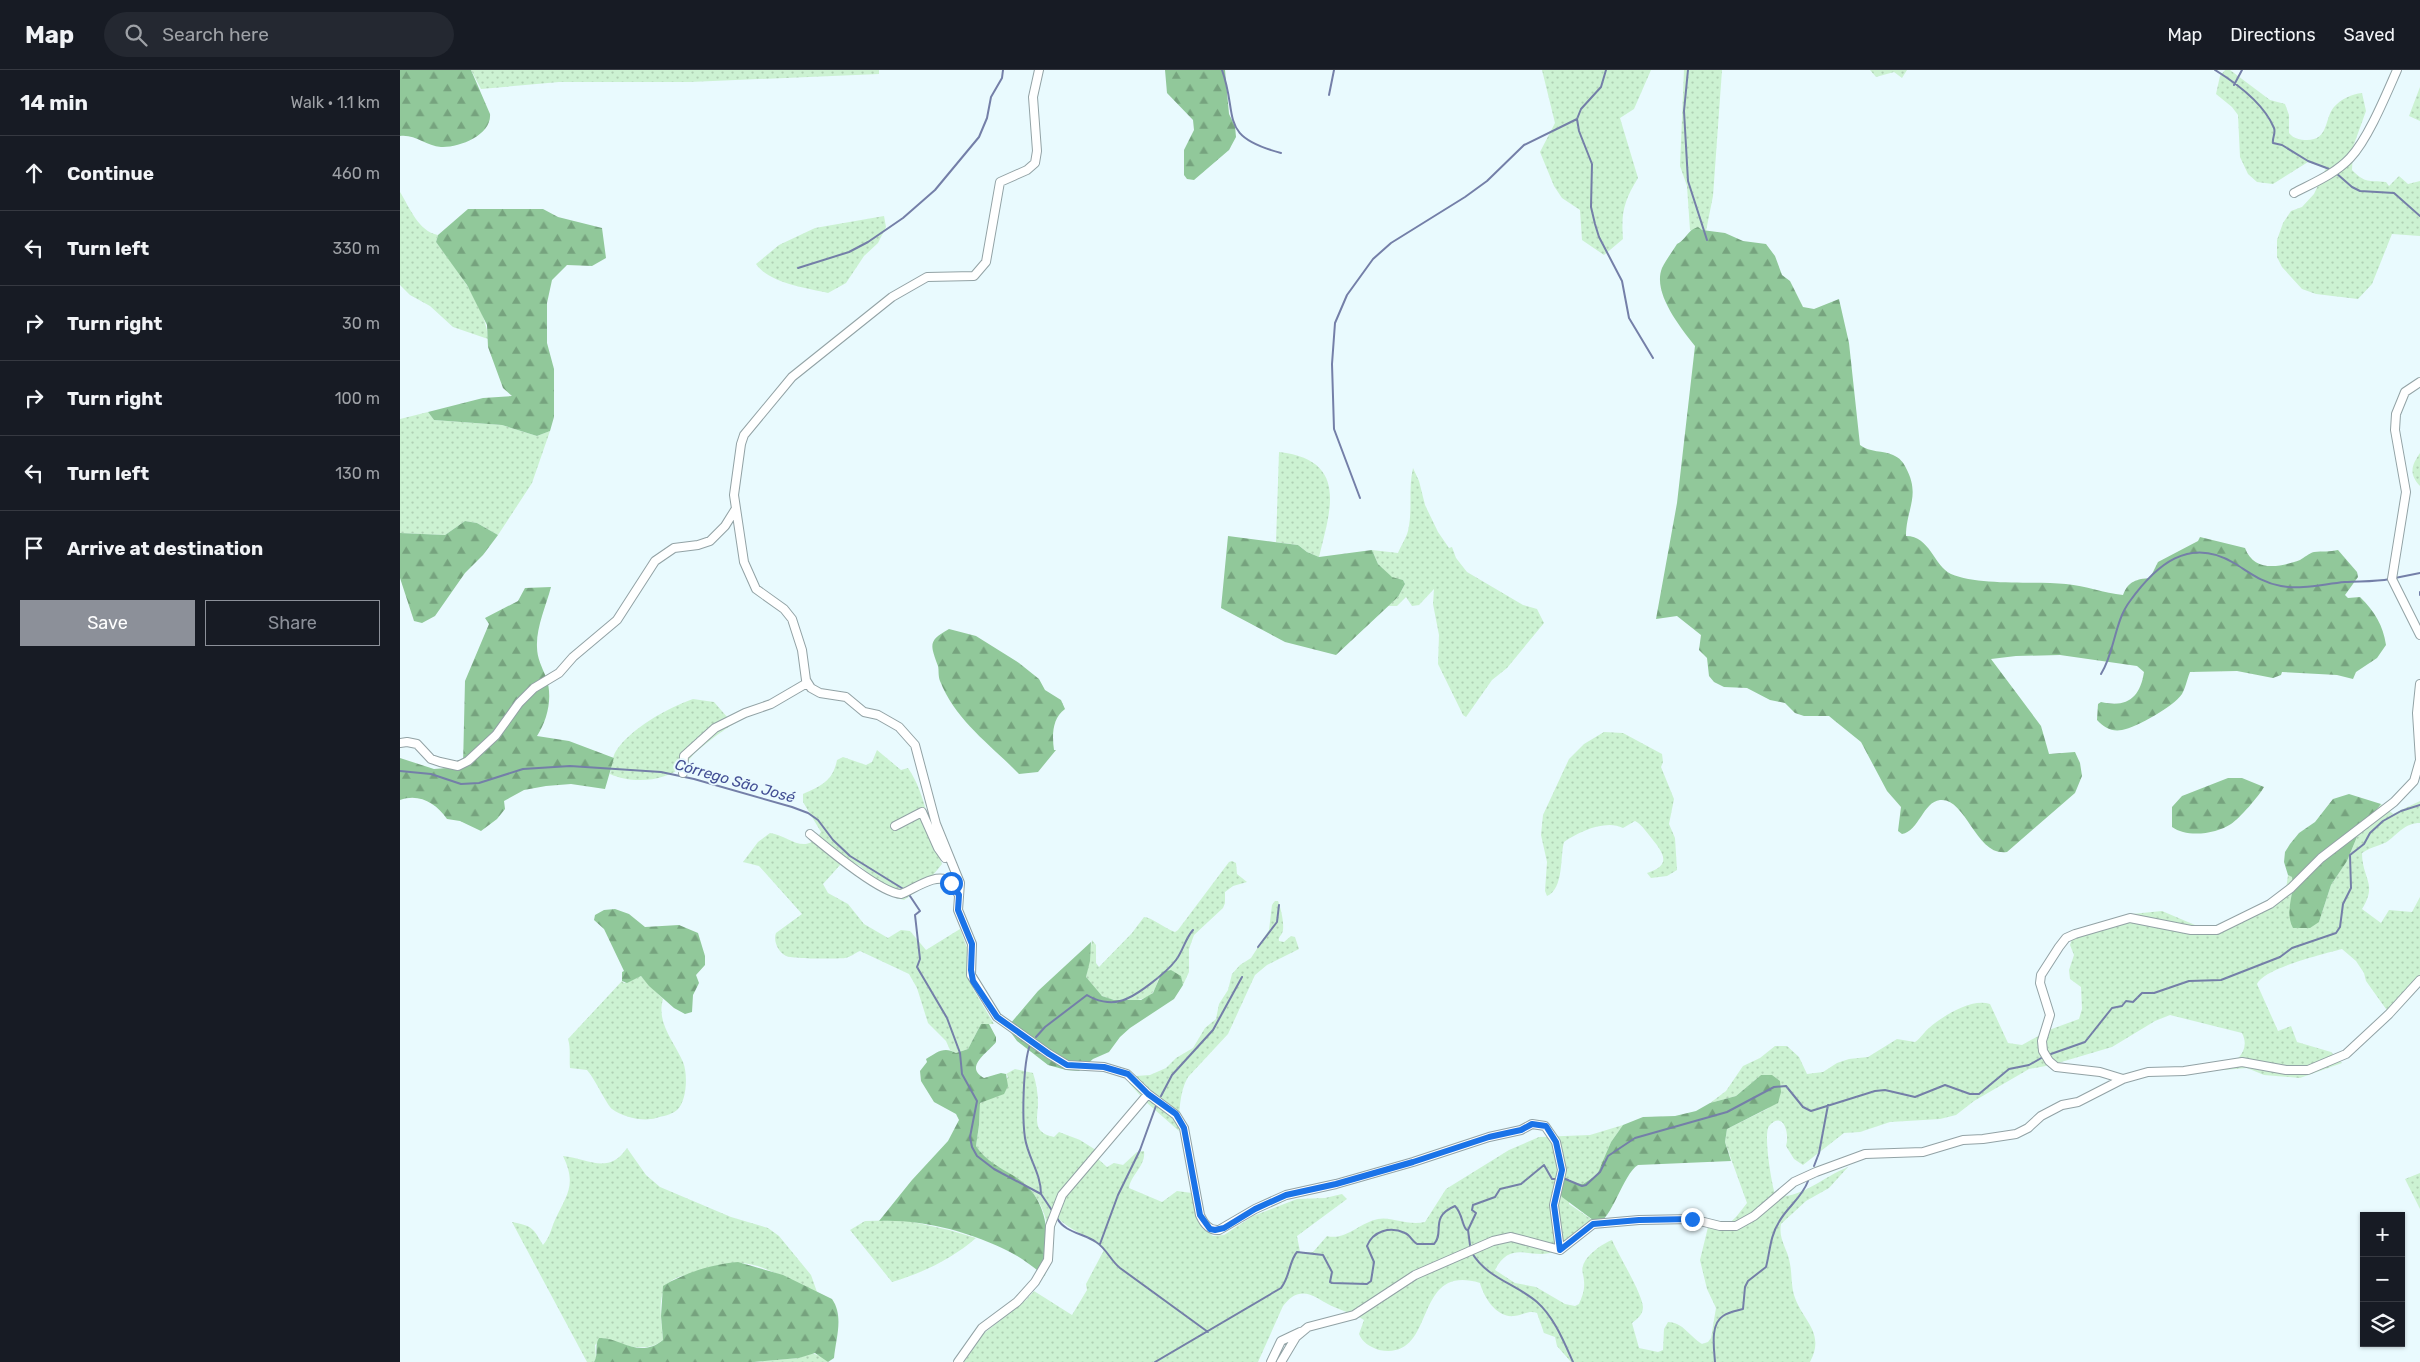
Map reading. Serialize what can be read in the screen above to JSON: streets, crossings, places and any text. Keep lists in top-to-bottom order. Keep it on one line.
{"water":["Córrego São José"],"page":{"header":"Map","search":"Search here","nav":["Map","Directions","Saved"],"heading":["14 min","Walk · 1.1 km"],"list":[["Continue","460 m"],["Turn left","330 m"],["Turn right","30 m"],["Turn right","100 m"],["Turn left","130 m"],"Arrive at destination"],"buttons":["Save","Share"],"map_buttons":["+","−"]}}
